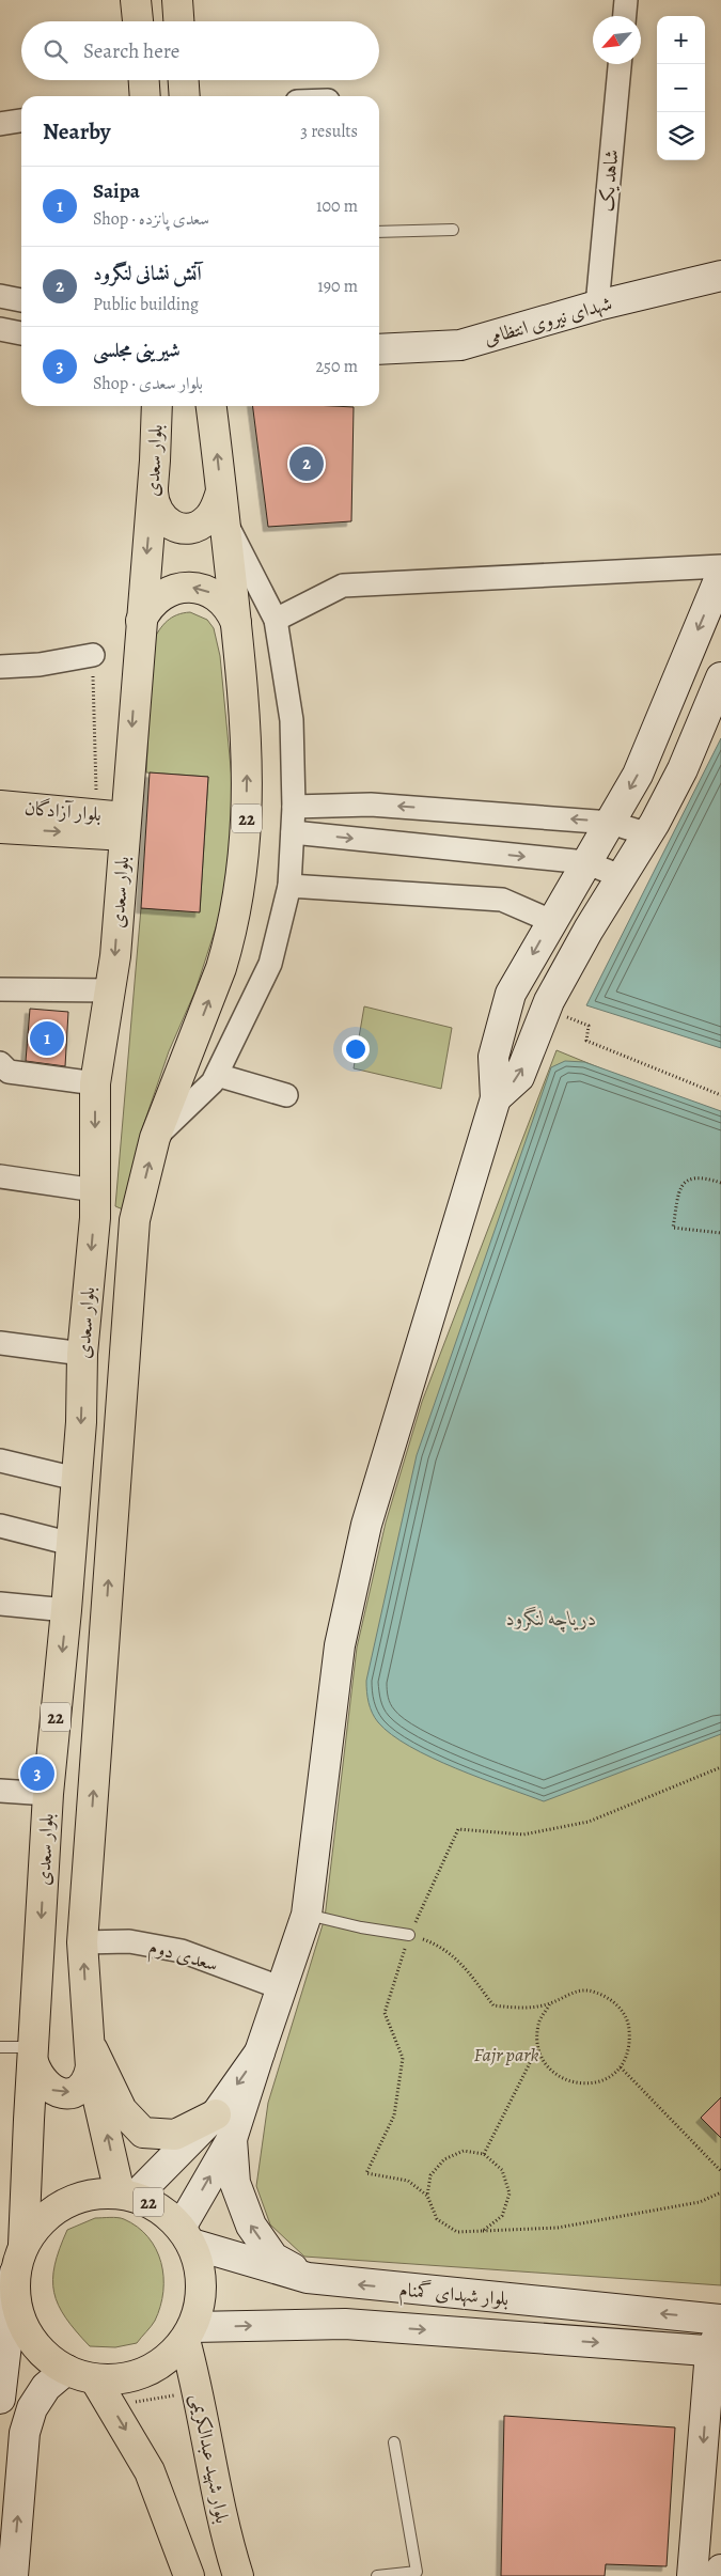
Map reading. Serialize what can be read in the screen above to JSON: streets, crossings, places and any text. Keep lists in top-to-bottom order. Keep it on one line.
{"streets":{"main road":["بلوار سعدی","بلوار آزادگان","22","بلوار شهید عبدالکریمی"],"street":["شاهد یک","شهدای نیروی انتظامی","سعدی دوم","بلوار شهدای گمنام"]},"crossings":[["شاهد یک","شهدای نیروی انتظامی"],["بلوار سعدی","بلوار آزادگان"],["بلوار سعدی","22"],["بلوار سعدی","بلوار شهدای گمنام"],["بلوار سعدی","بلوار شهید عبدالکریمی"],["22","سعدی دوم"],["22","بلوار شهدای گمنام"],["22","بلوار شهید عبدالکریمی"],["بلوار شهدای گمنام","بلوار شهید عبدالکریمی"]],"water":["دریاچه لنگرود"],"parks":["Fajr park"],"north":"bottom left","page":{"map_buttons":["+","−"],"search":"Search here","heading":["Nearby","3 results"],"list":[{"mark":"1","name":"Saipa","note":"Shop · سعدی پانزده","value":"100 m"},{"mark":"2","name":"آتش نشانی لنگرود","note":"Public building","value":"190 m"},{"mark":"3","name":"شیرینی مجلسی","note":"Shop · بلوار سعدی","value":"250 m"}],"pins":["2","1","3"]}}
